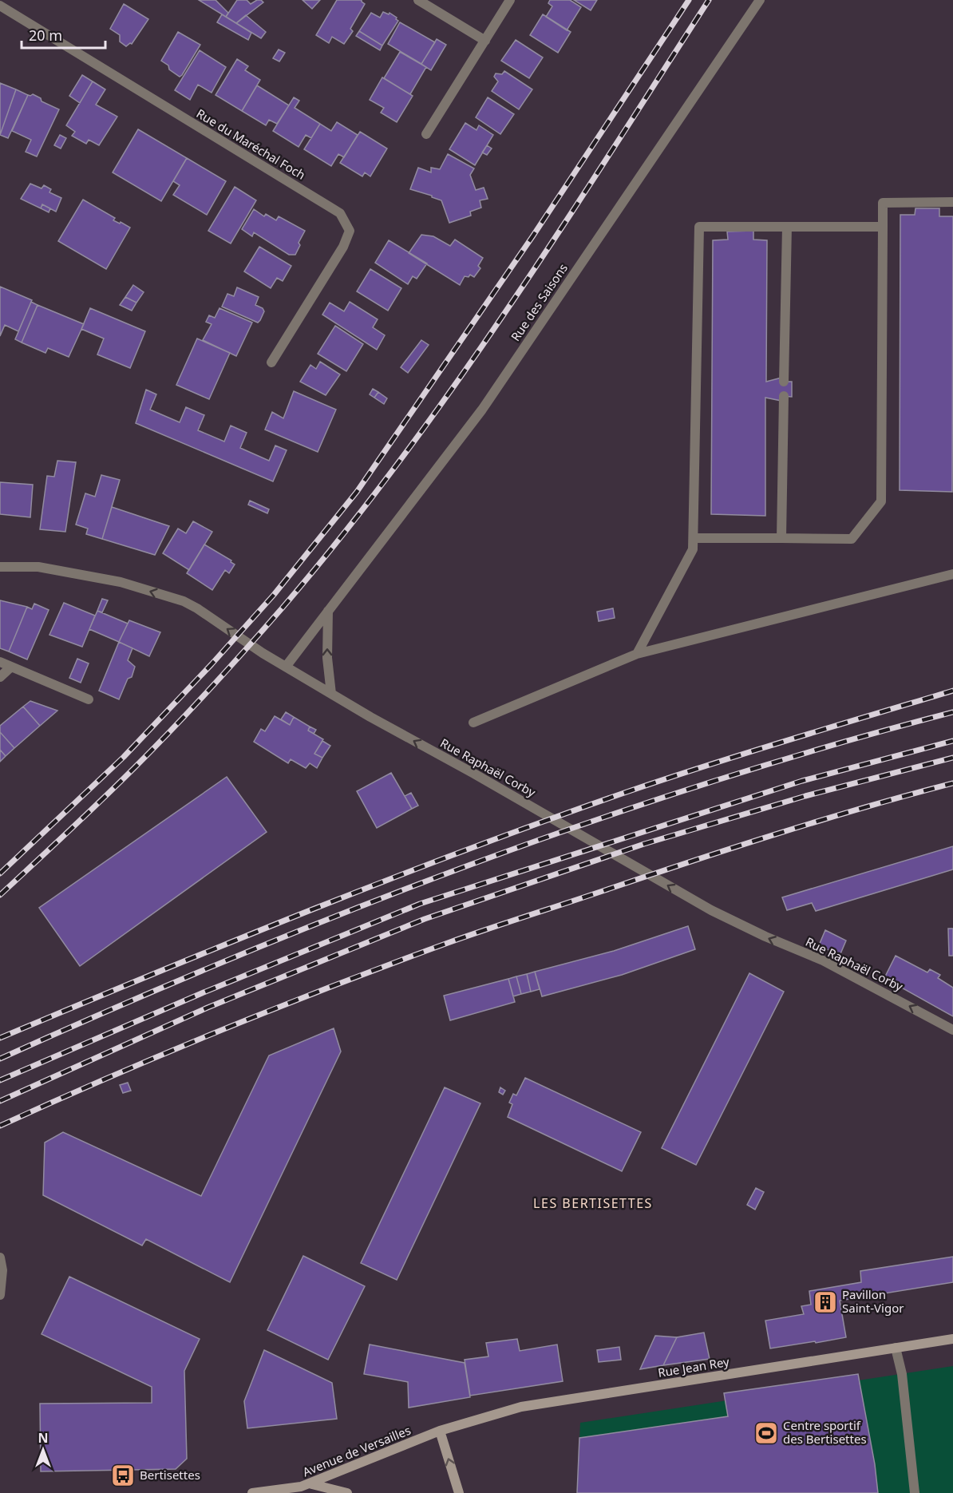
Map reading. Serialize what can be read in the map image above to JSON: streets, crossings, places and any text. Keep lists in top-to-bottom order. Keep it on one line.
{"streets":{"street":["Rue du Maréchal Foch","Rue des Saisons","Rue Raphaël Corby","Rue Jean Rey","Avenue de Versailles"]},"crossings":[["Rue des Saisons","Rue Raphaël Corby"],["Rue Jean Rey","Avenue de Versailles"]],"one_way":["Rue Raphaël Corby"],"districts":["LES BERTISETTES"],"places":{"building":["Pavillon Saint-Vigor"],"sports":["Centre sportif des Bertisettes"],"bus stop":["Bertisettes"]},"scale_bar":"20 m","north":"top"}
